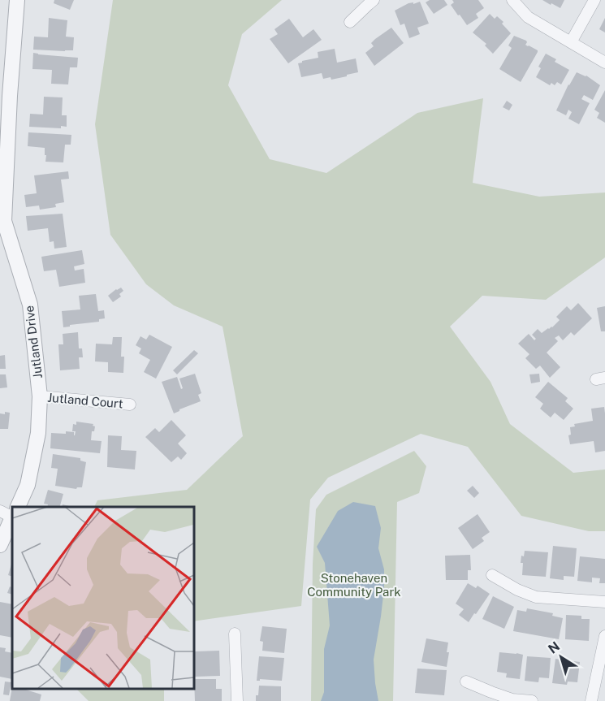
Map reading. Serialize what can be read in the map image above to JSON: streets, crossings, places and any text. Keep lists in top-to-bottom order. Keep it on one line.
{"streets":{"street":["Jutland Drive","Jutland Court"]},"crossings":[["Jutland Drive","Jutland Court"]],"parks":["Stonehaven Community Park"],"north":"top left"}
